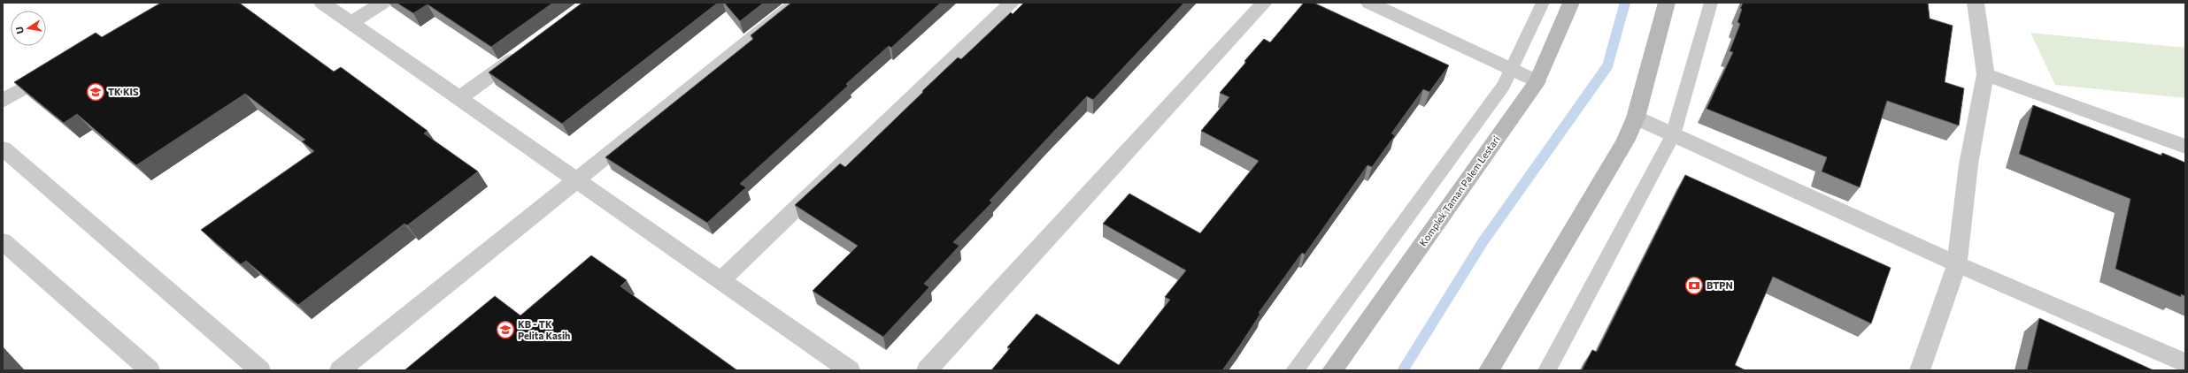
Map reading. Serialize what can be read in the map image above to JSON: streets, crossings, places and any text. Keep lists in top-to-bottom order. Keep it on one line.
{"streets":{"street":["Komplek Taman Palem Lestari"]},"places":{"school or university":["TK KIS","KB - TK Pelita Kasih"],"bank":["BTPN"]},"north":"left"}
